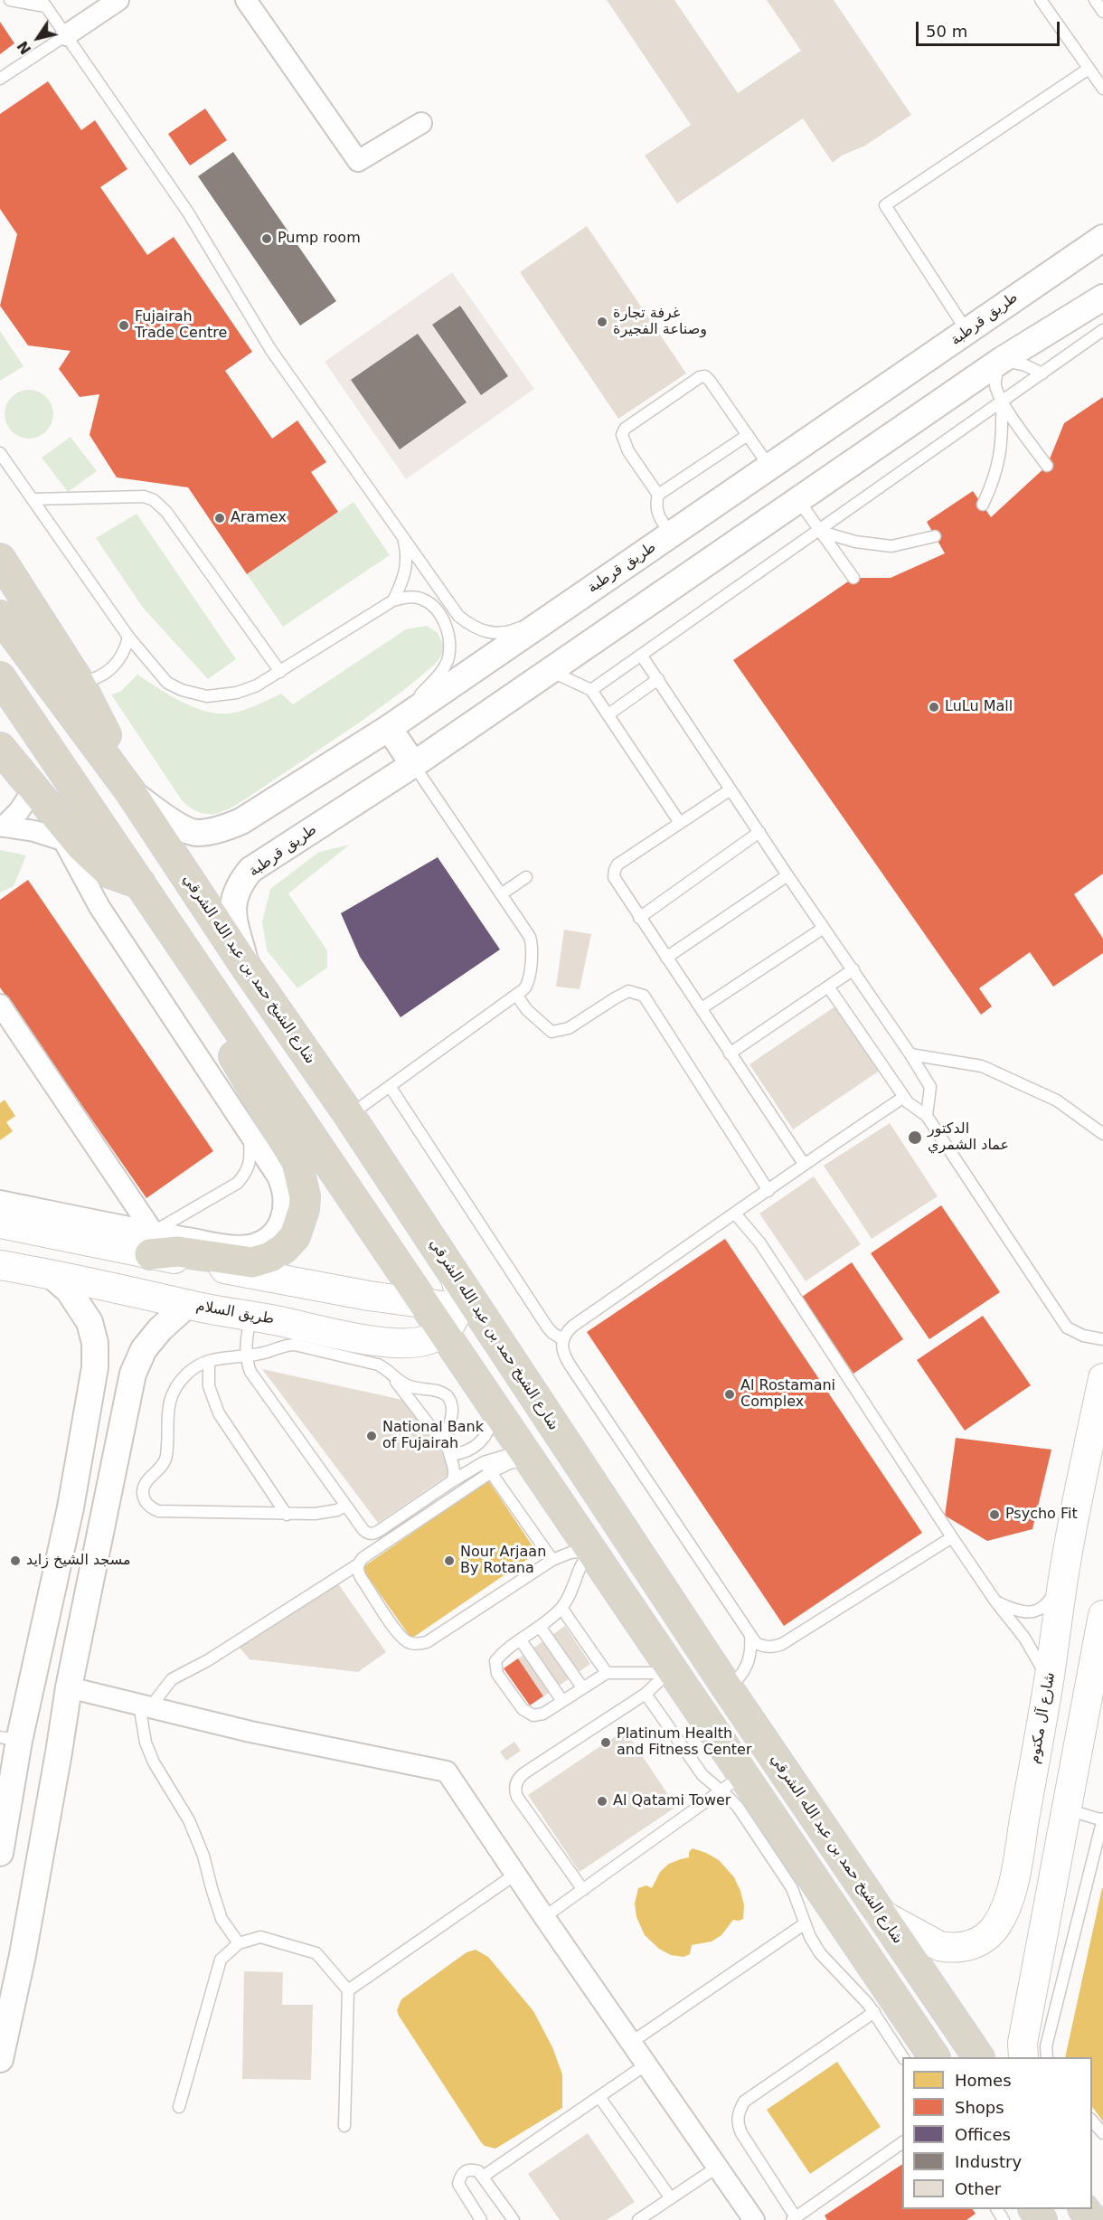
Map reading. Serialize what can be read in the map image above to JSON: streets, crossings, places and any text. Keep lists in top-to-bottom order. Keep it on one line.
{"streets":{"highway":["شارع الشيخ حمد بن عبد الله الشرقي"],"main road":["طريق السلام","شارع آل مكتوم"],"street":["طريق قرطبة"]},"crossings":[["طريق قرطبة","شارع الشيخ حمد بن عبد الله الشرقي"],["شارع الشيخ حمد بن عبد الله الشرقي","شارع آل مكتوم"]],"places":["Pump room","غرفة تجارة وصناعة الفجيرة","Fujairah Trade Centre","Aramex","LuLu Mall","الدكتور عماد الشمري","Al Rostamani Complex","National Bank of Fujairah","Psycho Fit","مسجد الشيخ زايد","Nour Arjaan By Rotana","Platinum Health and Fitness Center","Al Qatami Tower"],"legend":["Homes","Shops","Offices","Industry","Other"],"scale_bar":"50 m","north":"bottom left"}
